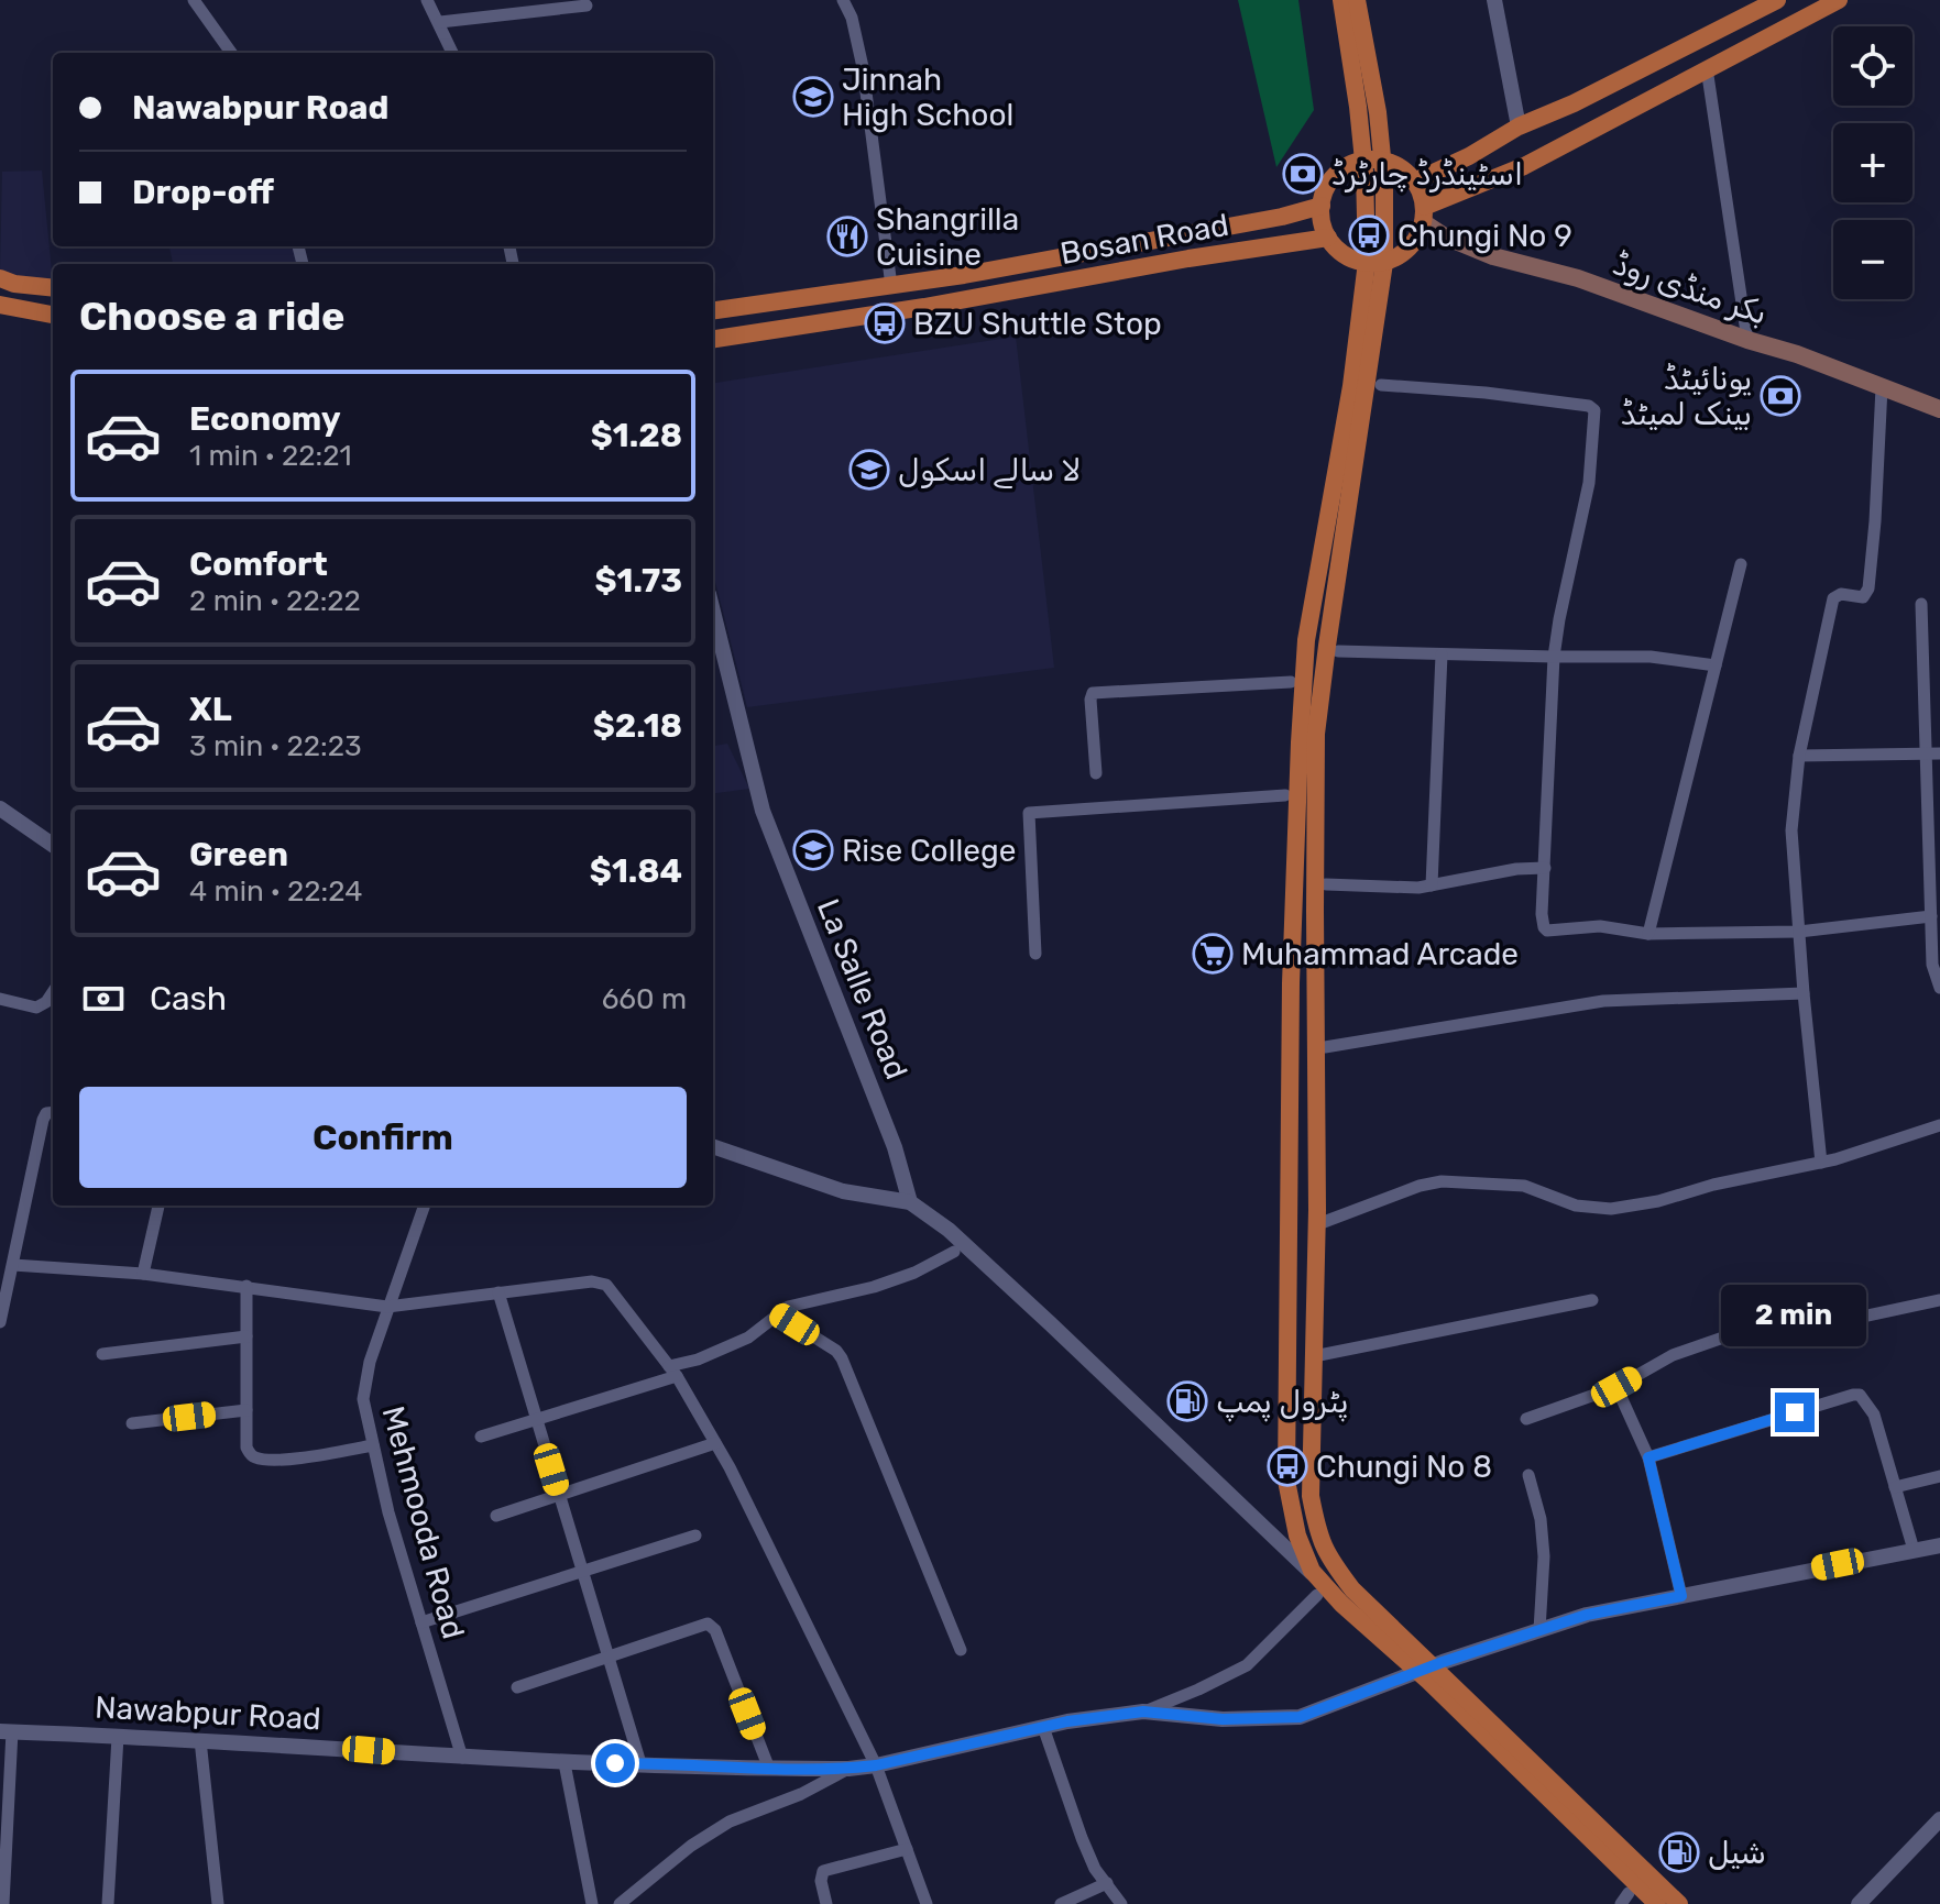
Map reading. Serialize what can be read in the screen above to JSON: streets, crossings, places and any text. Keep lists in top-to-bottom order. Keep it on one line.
{"streets":{"main road":["Bosan Road","بکر منڈی روڈ"],"street":["La Salle Road","Mehmooda Road","Nawabpur Road"]},"crossings":[["Bosan Road","بکر منڈی روڈ"],["Mehmooda Road","Nawabpur Road"]],"places":{"school or university":["Jinnah High School","لا سالے اسکول","Rise College"],"bank":["اسٹینڈرڈ چارٹرڈ","یونائیٹڈ بینک لمیٹڈ"],"bus stop":["Chungi No 9","BZU Shuttle Stop","Chungi No 8"],"restaurant":["Shangrilla Cuisine"],"supermarket":["Muhammad Arcade"],"fuel station":["پٹرول پمپ","شیل"]},"page":{"map_buttons":["+","−"],"banner":["Nawabpur Road","Drop-off"],"heading":"Choose a ride","list":[{"name":"Economy","note":"1 min · 22:21","value":"$1.28"},{"name":"Comfort","note":"2 min · 22:22","value":"$1.73"},{"name":"XL","note":"3 min · 22:23","value":"$2.18"},{"name":"Green","note":"4 min · 22:24","value":"$1.84"}],"pay":["Cash","660 m"],"buttons":"Confirm","bubble":"2 min"}}
